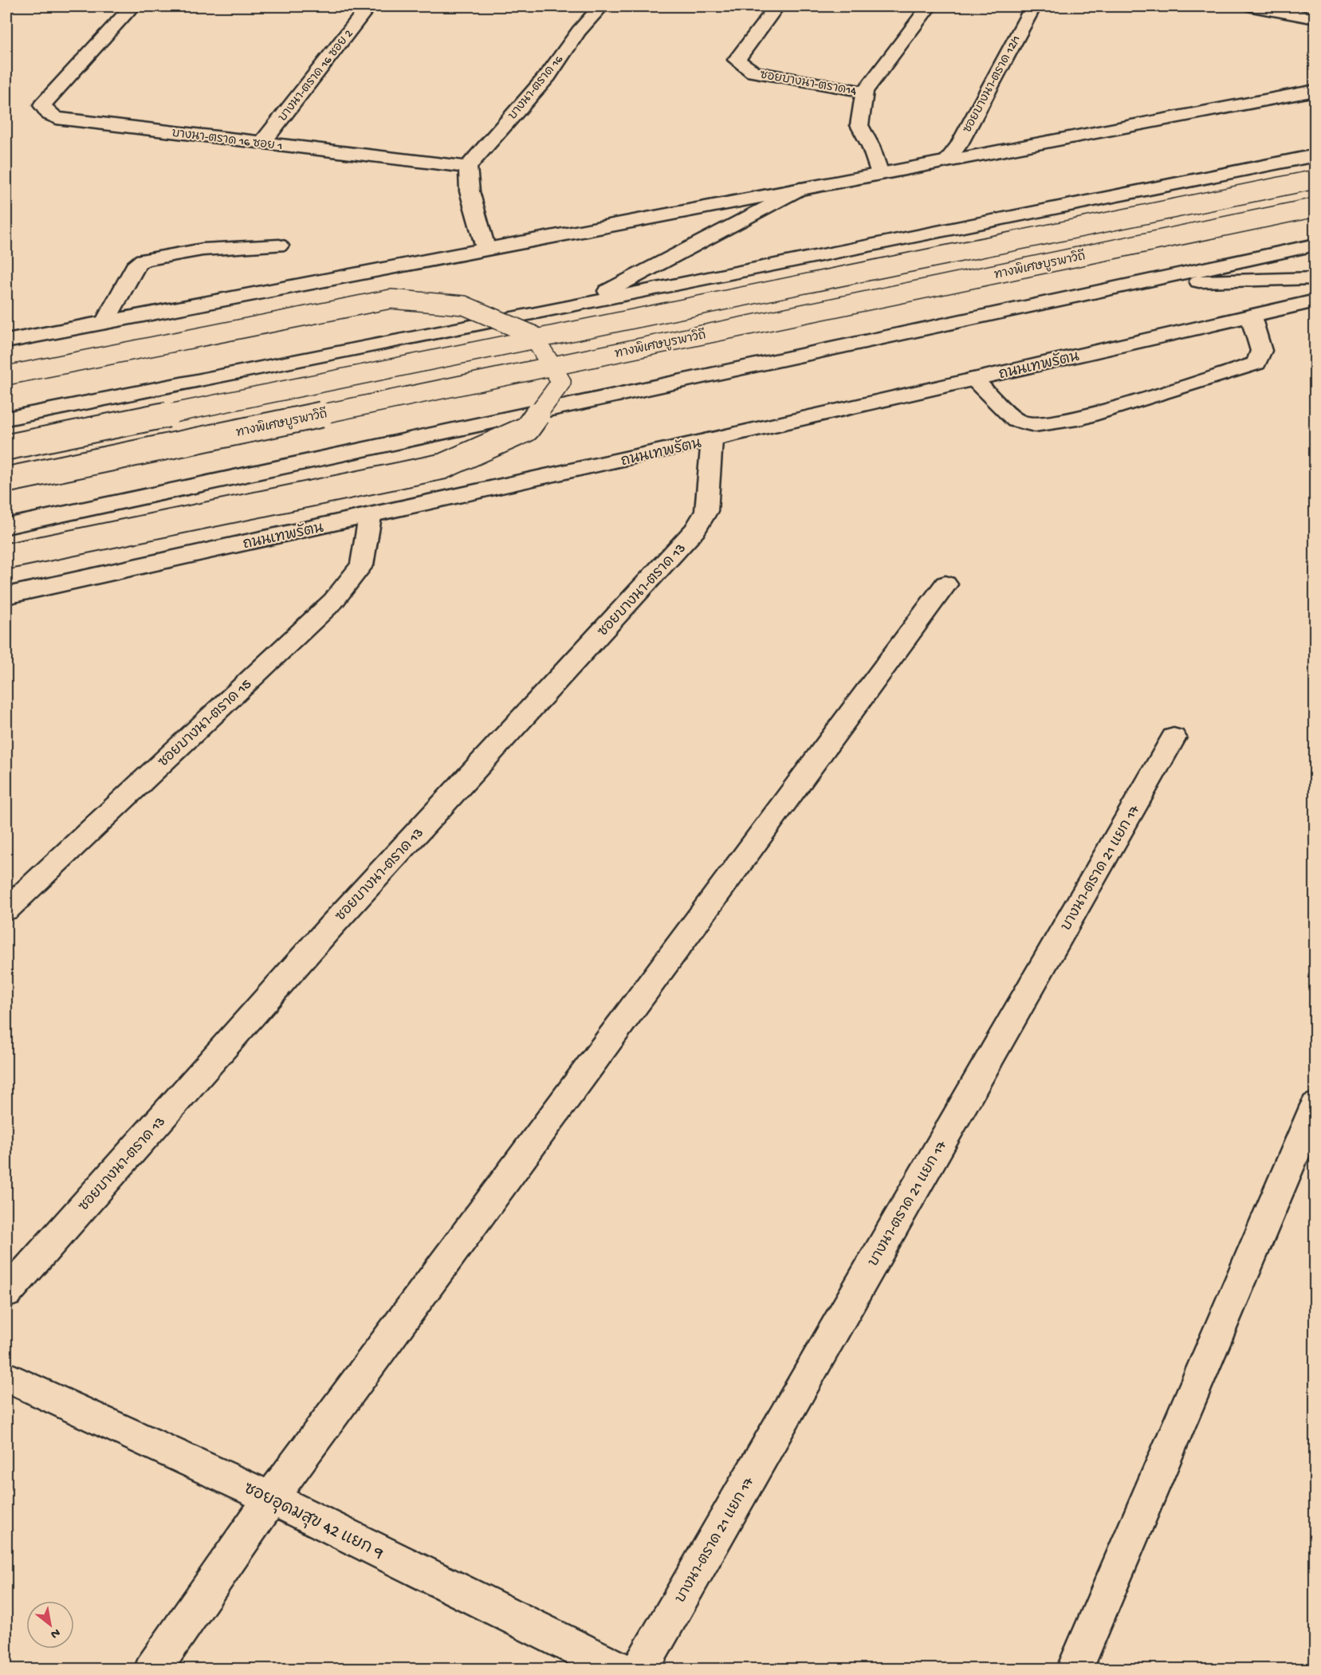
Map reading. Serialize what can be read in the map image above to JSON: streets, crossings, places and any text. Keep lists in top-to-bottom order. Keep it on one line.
{"streets":{"main road":["บางนา-ตราด 16 ซอย 2","ซอยบางนา-ตราด14","ซอยบางนา-ตราด 12/1","บางนา-ตราด 16","บางนา-ตราด 16 ซอย 1","ทางพิเศษบูรพาวิถี","ถนนเทพรัตน","ซอยบางนา-ตราด 13","ซอยบางนา-ตราด 15","บางนา-ตราด 21 แยก 17","ซอยอุดมสุข 42 แยก 9"]},"crossings":[["บางนา-ตราด 16 ซอย 2","บางนา-ตราด 16 ซอย 1"],["บางนา-ตราด 16","บางนา-ตราด 16 ซอย 1"],["ถนนเทพรัตน","ซอยบางนา-ตราด 13"],["ถนนเทพรัตน","ซอยบางนา-ตราด 15"]],"north":"bottom right"}
